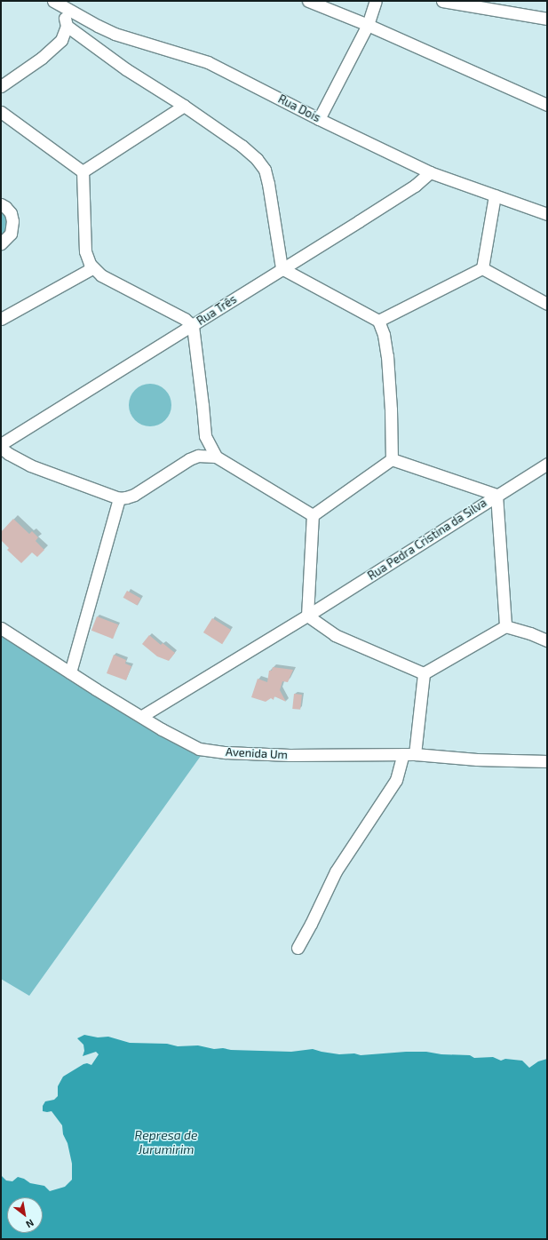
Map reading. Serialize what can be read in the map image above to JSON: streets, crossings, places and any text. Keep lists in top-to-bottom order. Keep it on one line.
{"streets":{"street":["Rua Dois","Rua Três","Rua Pedra Cristina da Silva","Avenida Um"]},"crossings":[["Rua Dois","Rua Três"],["Rua Pedra Cristina da Silva","Avenida Um"]],"water":["Represa de Jurumirim"],"north":"bottom right"}
